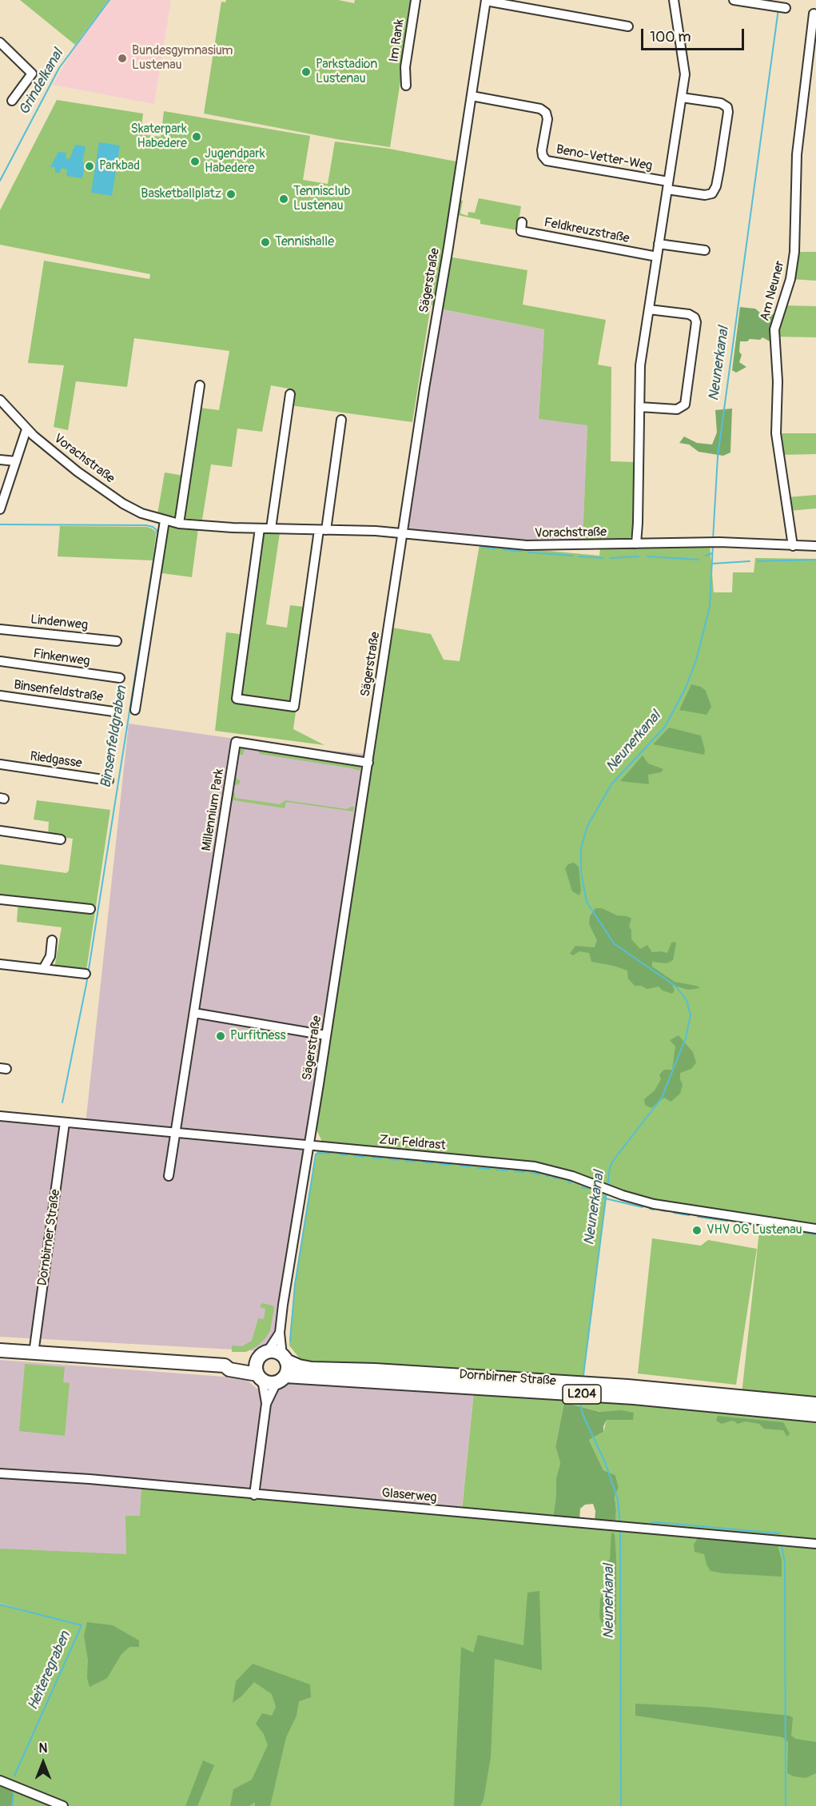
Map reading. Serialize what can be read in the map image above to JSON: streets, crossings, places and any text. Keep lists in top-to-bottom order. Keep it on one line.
{"streets":{"main road":["Dornbirner Straße","L204"],"street":["Im Rank","Beno-Vetter-Weg","Feldkreuzstraße","Sägerstraße","Am Neuner","Vorachstraße","Lindenweg","Finkenweg","Binsenfeldstraße","Riedgasse","Millennium Park","Zur Feldrast","Glaserweg"]},"crossings":[["Beno-Vetter-Weg","Sägerstraße"],["Sägerstraße","Vorachstraße"],["Sägerstraße","Millennium Park"],["Sägerstraße","Zur Feldrast"],["Sägerstraße","Dornbirner Straße"],["Am Neuner","Vorachstraße"],["Millennium Park","Zur Feldrast"],["Zur Feldrast","Dornbirner Straße"]],"water":["Grindelkanal","Neunerkanal","Binsenfeldgraben","Heiteregraben"],"places":["Bundesgymnasium Lustenau","Parkstadion Lustenau","Skaterpark Habedere","Jugendpark Habedere","Parkbad","Basketballplatz","Tennisclub Lustenau","Tennishalle","Purfitness","VHV OG Lustenau"],"scale_bar":"100 m","north":"top"}
